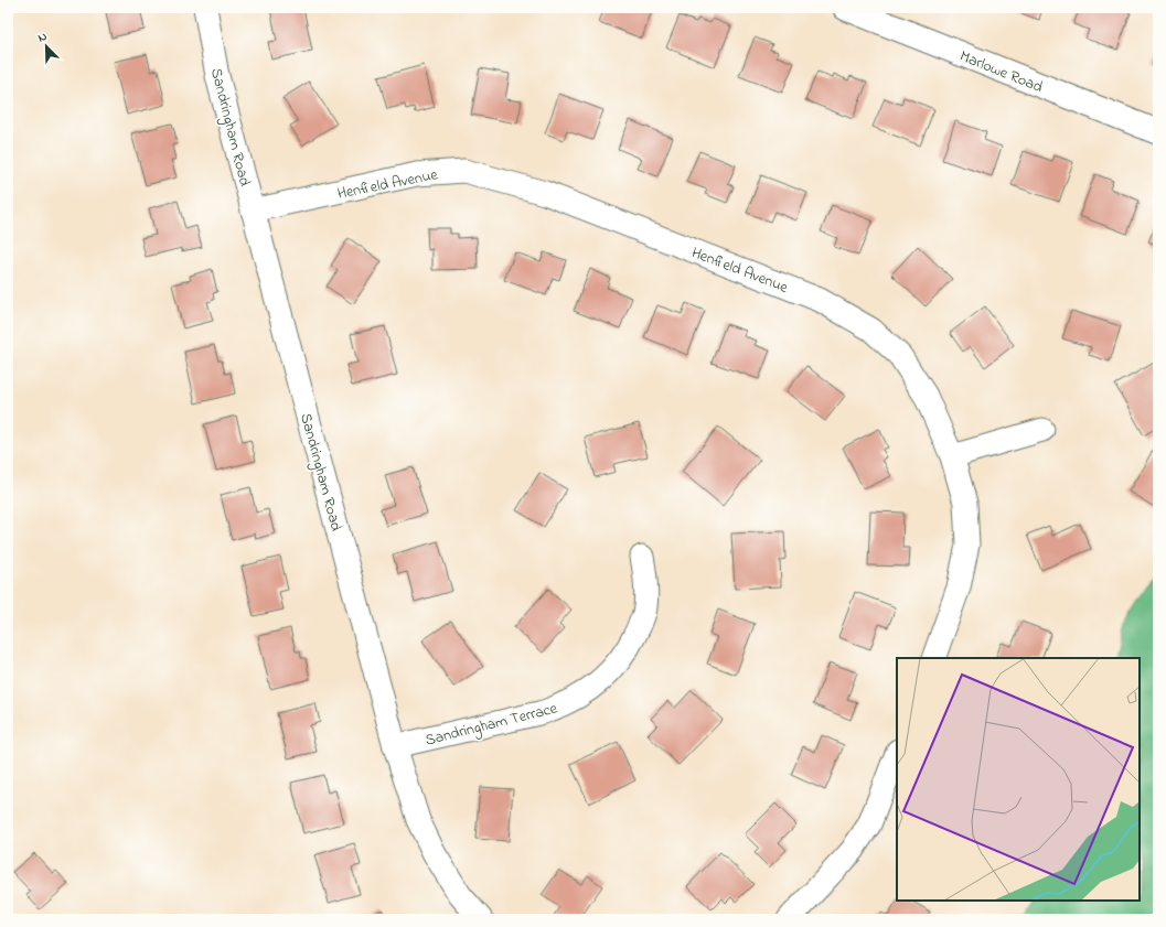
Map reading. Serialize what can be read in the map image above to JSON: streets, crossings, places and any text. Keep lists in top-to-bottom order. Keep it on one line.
{"streets":{"street":["Marlowe Road","Sandringham Road","Henfield Avenue","Sandringham Terrace"]},"crossings":[["Sandringham Road","Henfield Avenue"],["Sandringham Road","Sandringham Terrace"]],"north":"top left"}
